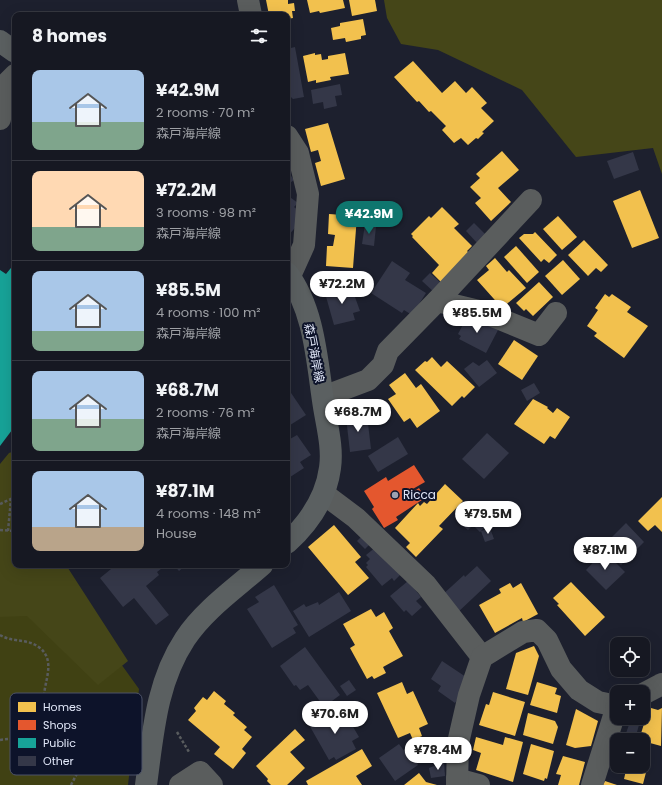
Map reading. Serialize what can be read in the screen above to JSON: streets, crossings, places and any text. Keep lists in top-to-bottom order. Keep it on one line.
{"streets":{"main road":["森戸海岸線"]},"places":["Ricca"],"legend":["Homes","Shops","Public","Other"],"page":{"heading":"8 homes","list":[{"name":"¥42.9M","note":"2 rooms · 70 m² · 森戸海岸線"},{"name":"¥72.2M","note":"3 rooms · 98 m² · 森戸海岸線"},{"name":"¥85.5M","note":"4 rooms · 100 m² · 森戸海岸線"},{"name":"¥68.7M","note":"2 rooms · 76 m² · 森戸海岸線"},{"name":"¥87.1M","note":"4 rooms · 148 m² · House"}],"price":["¥42.9M","¥72.2M","¥85.5M","¥68.7M","¥79.5M","¥87.1M","¥70.6M","¥78.4M"],"map_buttons":["+","−"]}}
